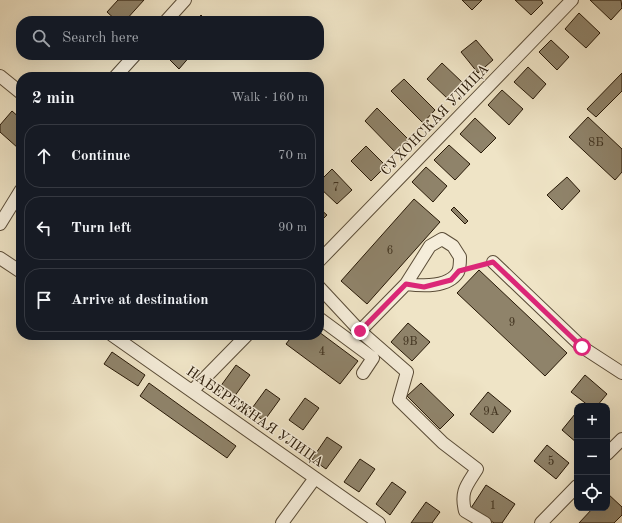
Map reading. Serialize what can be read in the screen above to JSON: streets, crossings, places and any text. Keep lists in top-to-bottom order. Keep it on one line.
{"streets":{"street":["СУХОНСКАЯ УЛИЦА","НАБЕРЕЖНАЯ УЛИЦА"]},"house_numbers":["8Б","7","6","9","9В","4","9А","5","1"],"page":{"search":"Search here","heading":["2 min","Walk · 160 m"],"list":[["Continue","70 m"],["Turn left","90 m"],"Arrive at destination"],"map_buttons":["+","−"]}}
